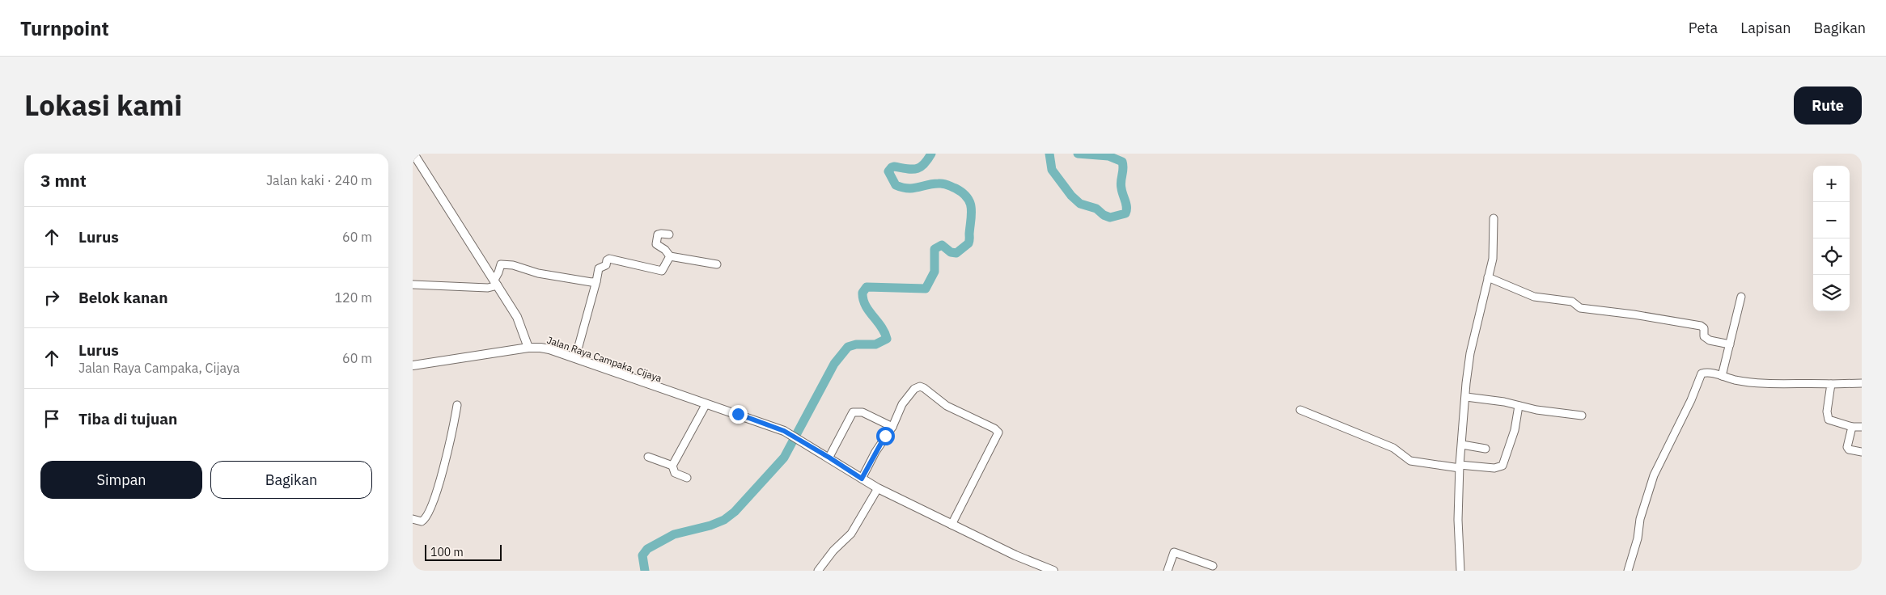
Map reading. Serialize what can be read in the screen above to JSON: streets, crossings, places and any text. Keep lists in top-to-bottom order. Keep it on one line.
{"streets":{"main road":["Jalan Raya Campaka, Cijaya"]},"scale_bar":"100 m","page":{"header":"Turnpoint","nav":["Peta","Lapisan","Bagikan"],"title":"Lokasi kami","buttons":["Rute",["Simpan","Bagikan"]],"heading":["3 mnt","Jalan kaki · 240 m"],"map_buttons":["+","−"],"list":[["Lurus","60 m"],["Belok kanan","120 m"],["Lurus","Jalan Raya Campaka, Cijaya","60 m"],"Tiba di tujuan"],"scale":"100 m"}}
